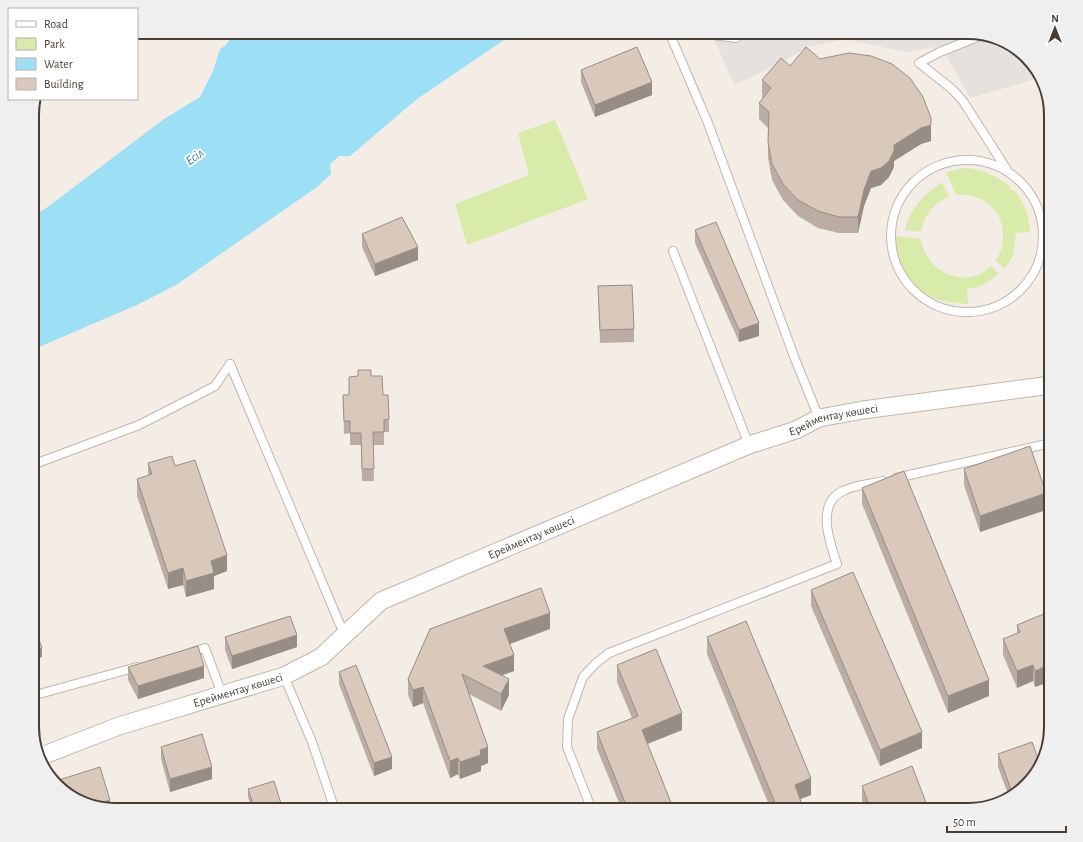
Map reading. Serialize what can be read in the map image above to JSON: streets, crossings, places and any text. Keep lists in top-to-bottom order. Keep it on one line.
{"streets":{"street":["Ерейментау көшесі"]},"water":["Есіл"],"legend":["Road","Park","Water","Building"],"scale_bar":"50 m","north":"top"}
